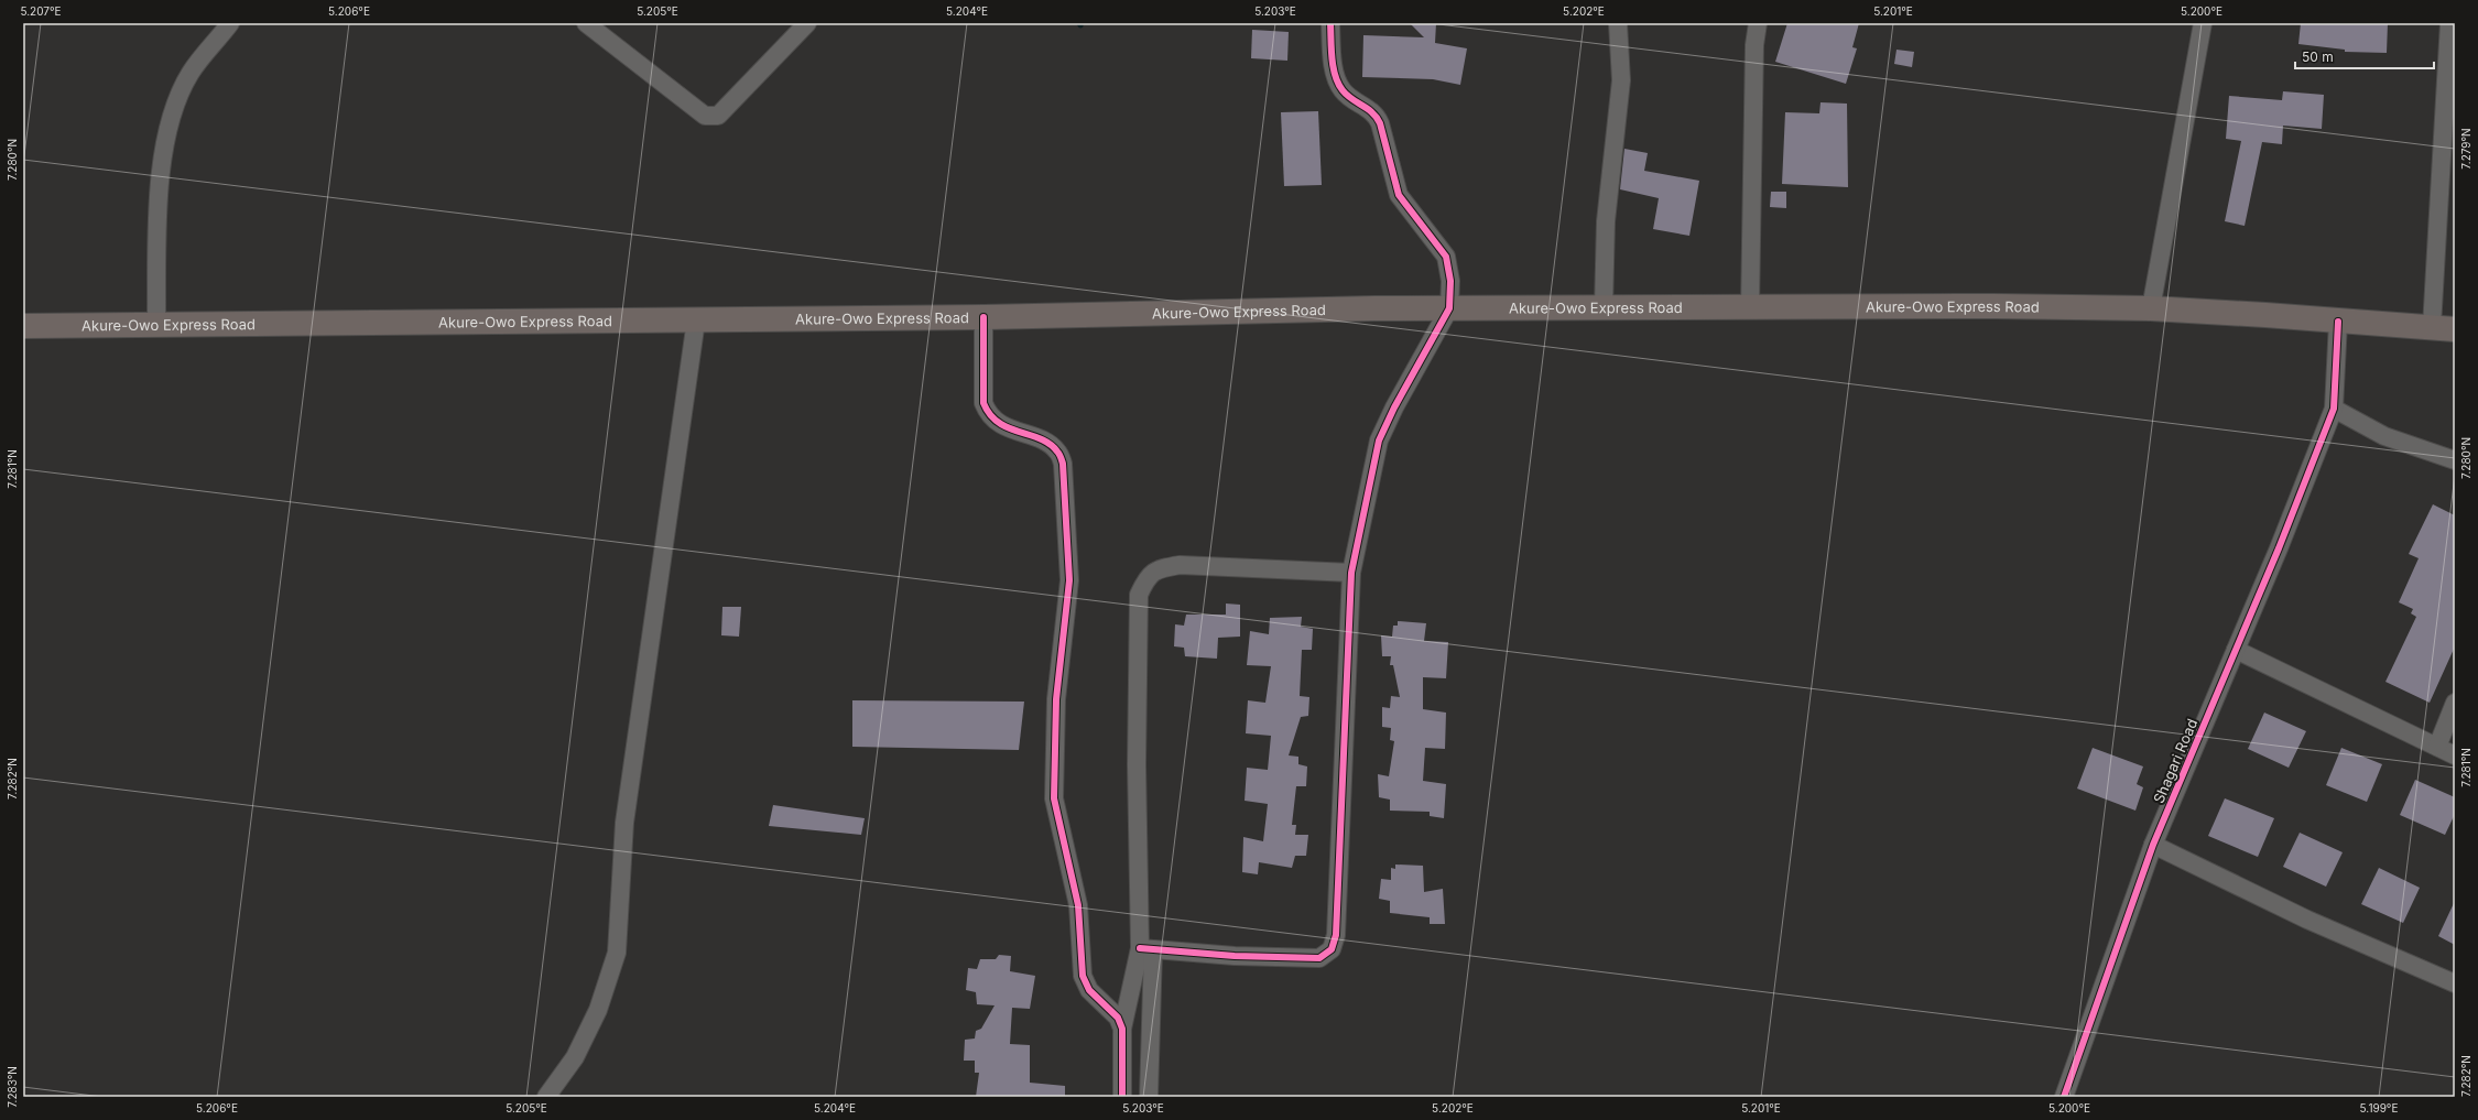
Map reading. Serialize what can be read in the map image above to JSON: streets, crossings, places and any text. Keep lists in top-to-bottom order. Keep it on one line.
{"streets":{"highway":["Akure-Owo Express Road"],"street":["Shagari Road"]},"crossings":[["Akure-Owo Express Road","Shagari Road"]],"scale_bar":"50 m","coordinates":["5.207°E","5.206°E","5.205°E","5.204°E","5.203°E","5.202°E","5.201°E","5.200°E","7.279°N","7.280°N","7.281°N","7.282°N","7.283°N","5.199°E"]}
